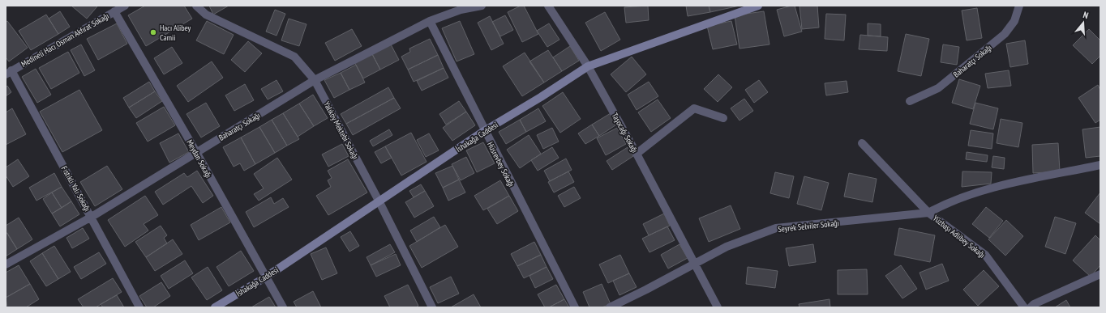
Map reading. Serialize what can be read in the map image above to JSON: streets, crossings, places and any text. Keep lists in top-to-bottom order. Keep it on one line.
{"streets":{"street":["Medineli Hacı Osman Akfırat Sokağı","Baharatçı Sokağı","Yalıköy Mektebi Sokağı","Taşocağı Sokağı","İshakağa Caddesi","Meydan Sokağı","Hüsrevbey Sokağı","Fıstıklı Yalı Sokağı","Seyrek Selviler Sokağı","Yüzbaşı Adlibey Sokağı"]},"crossings":[["Medineli Hacı Osman Akfırat Sokağı","Meydan Sokağı"],["Medineli Hacı Osman Akfırat Sokağı","Fıstıklı Yalı Sokağı"],["Baharatçı Sokağı","Yalıköy Mektebi Sokağı"],["Baharatçı Sokağı","Meydan Sokağı"],["Baharatçı Sokağı","Hüsrevbey Sokağı"],["Baharatçı Sokağı","Fıstıklı Yalı Sokağı"],["Yalıköy Mektebi Sokağı","İshakağa Caddesi"],["Taşocağı Sokağı","İshakağa Caddesi"],["Taşocağı Sokağı","Seyrek Selviler Sokağı"],["İshakağa Caddesi","Meydan Sokağı"],["İshakağa Caddesi","Hüsrevbey Sokağı"],["Seyrek Selviler Sokağı","Yüzbaşı Adlibey Sokağı"]],"places":["Hacı Alibey Camii"],"north":"top"}
